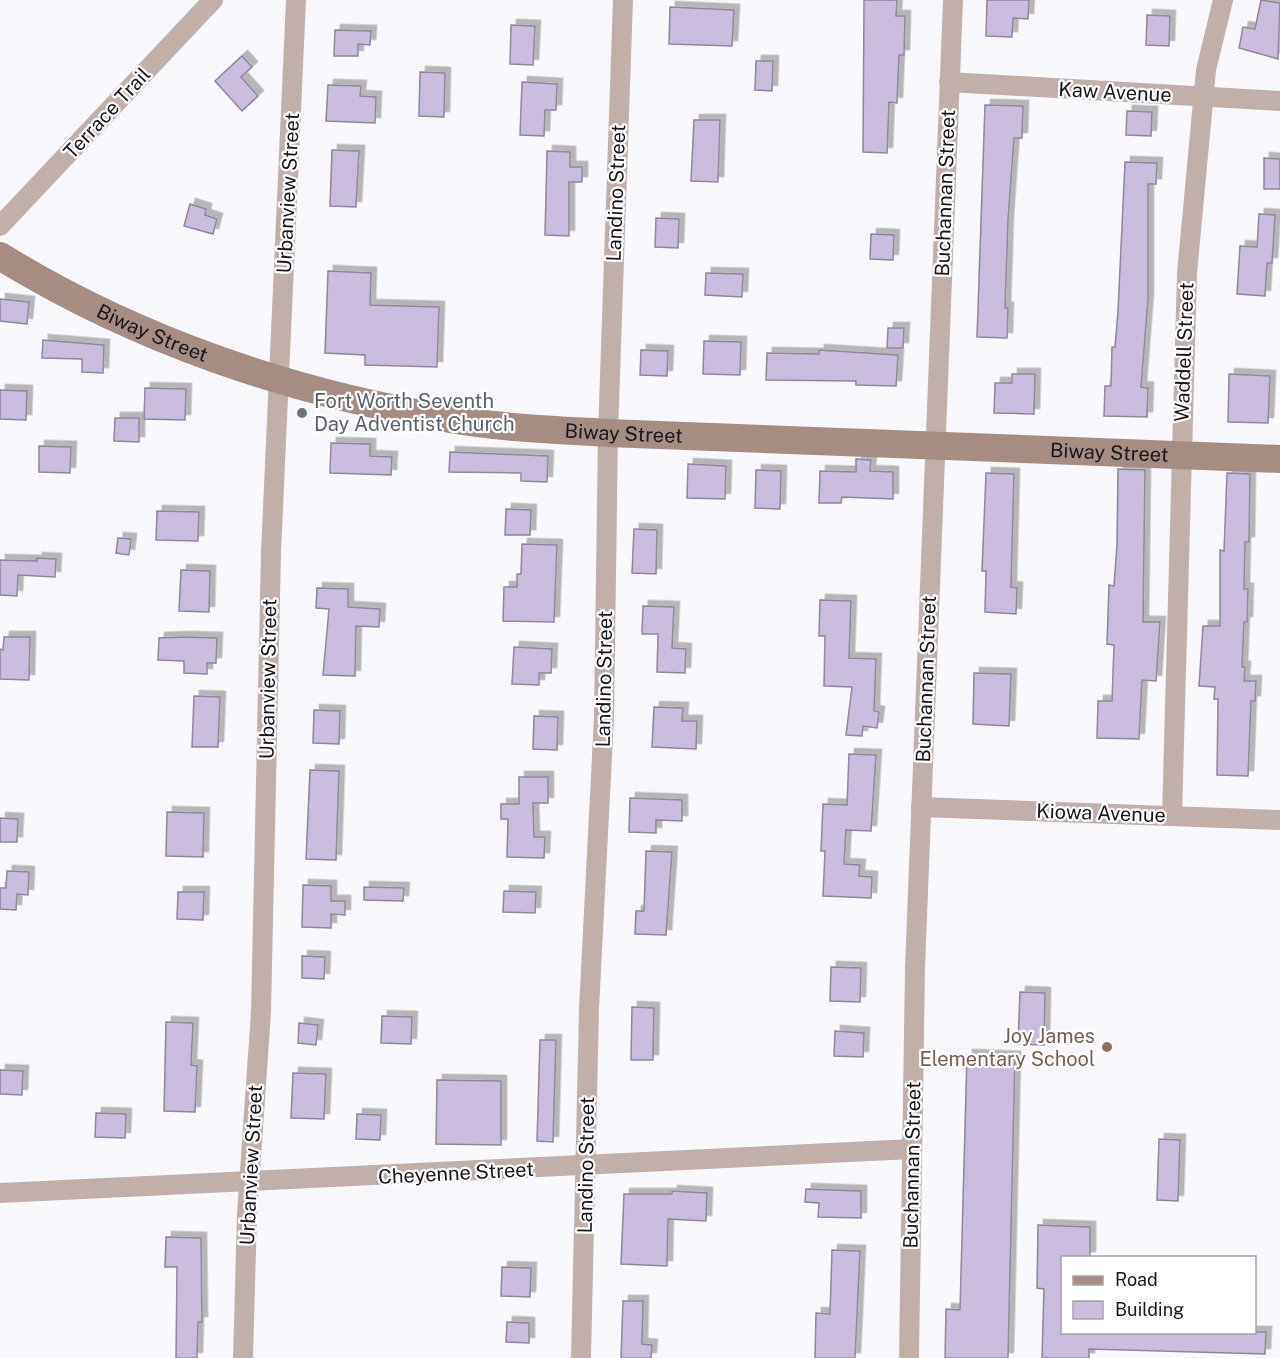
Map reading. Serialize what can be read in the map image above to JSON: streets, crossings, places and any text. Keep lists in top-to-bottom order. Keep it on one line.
{"streets":{"street":["Kaw Avenue","Terrace Trail","Urbanview Street","Landino Street","Buchannan Street","Biway Street","Waddell Street","Kiowa Avenue","Cheyenne Street"]},"crossings":[["Kaw Avenue","Buchannan Street"],["Kaw Avenue","Waddell Street"],["Urbanview Street","Biway Street"],["Urbanview Street","Cheyenne Street"],["Landino Street","Biway Street"],["Landino Street","Cheyenne Street"],["Buchannan Street","Biway Street"],["Buchannan Street","Kiowa Avenue"],["Buchannan Street","Cheyenne Street"],["Biway Street","Waddell Street"],["Waddell Street","Kiowa Avenue"]],"places":["Fort Worth Seventh Day Adventist Church","Joy James Elementary School"],"legend":["Road","Building"]}
